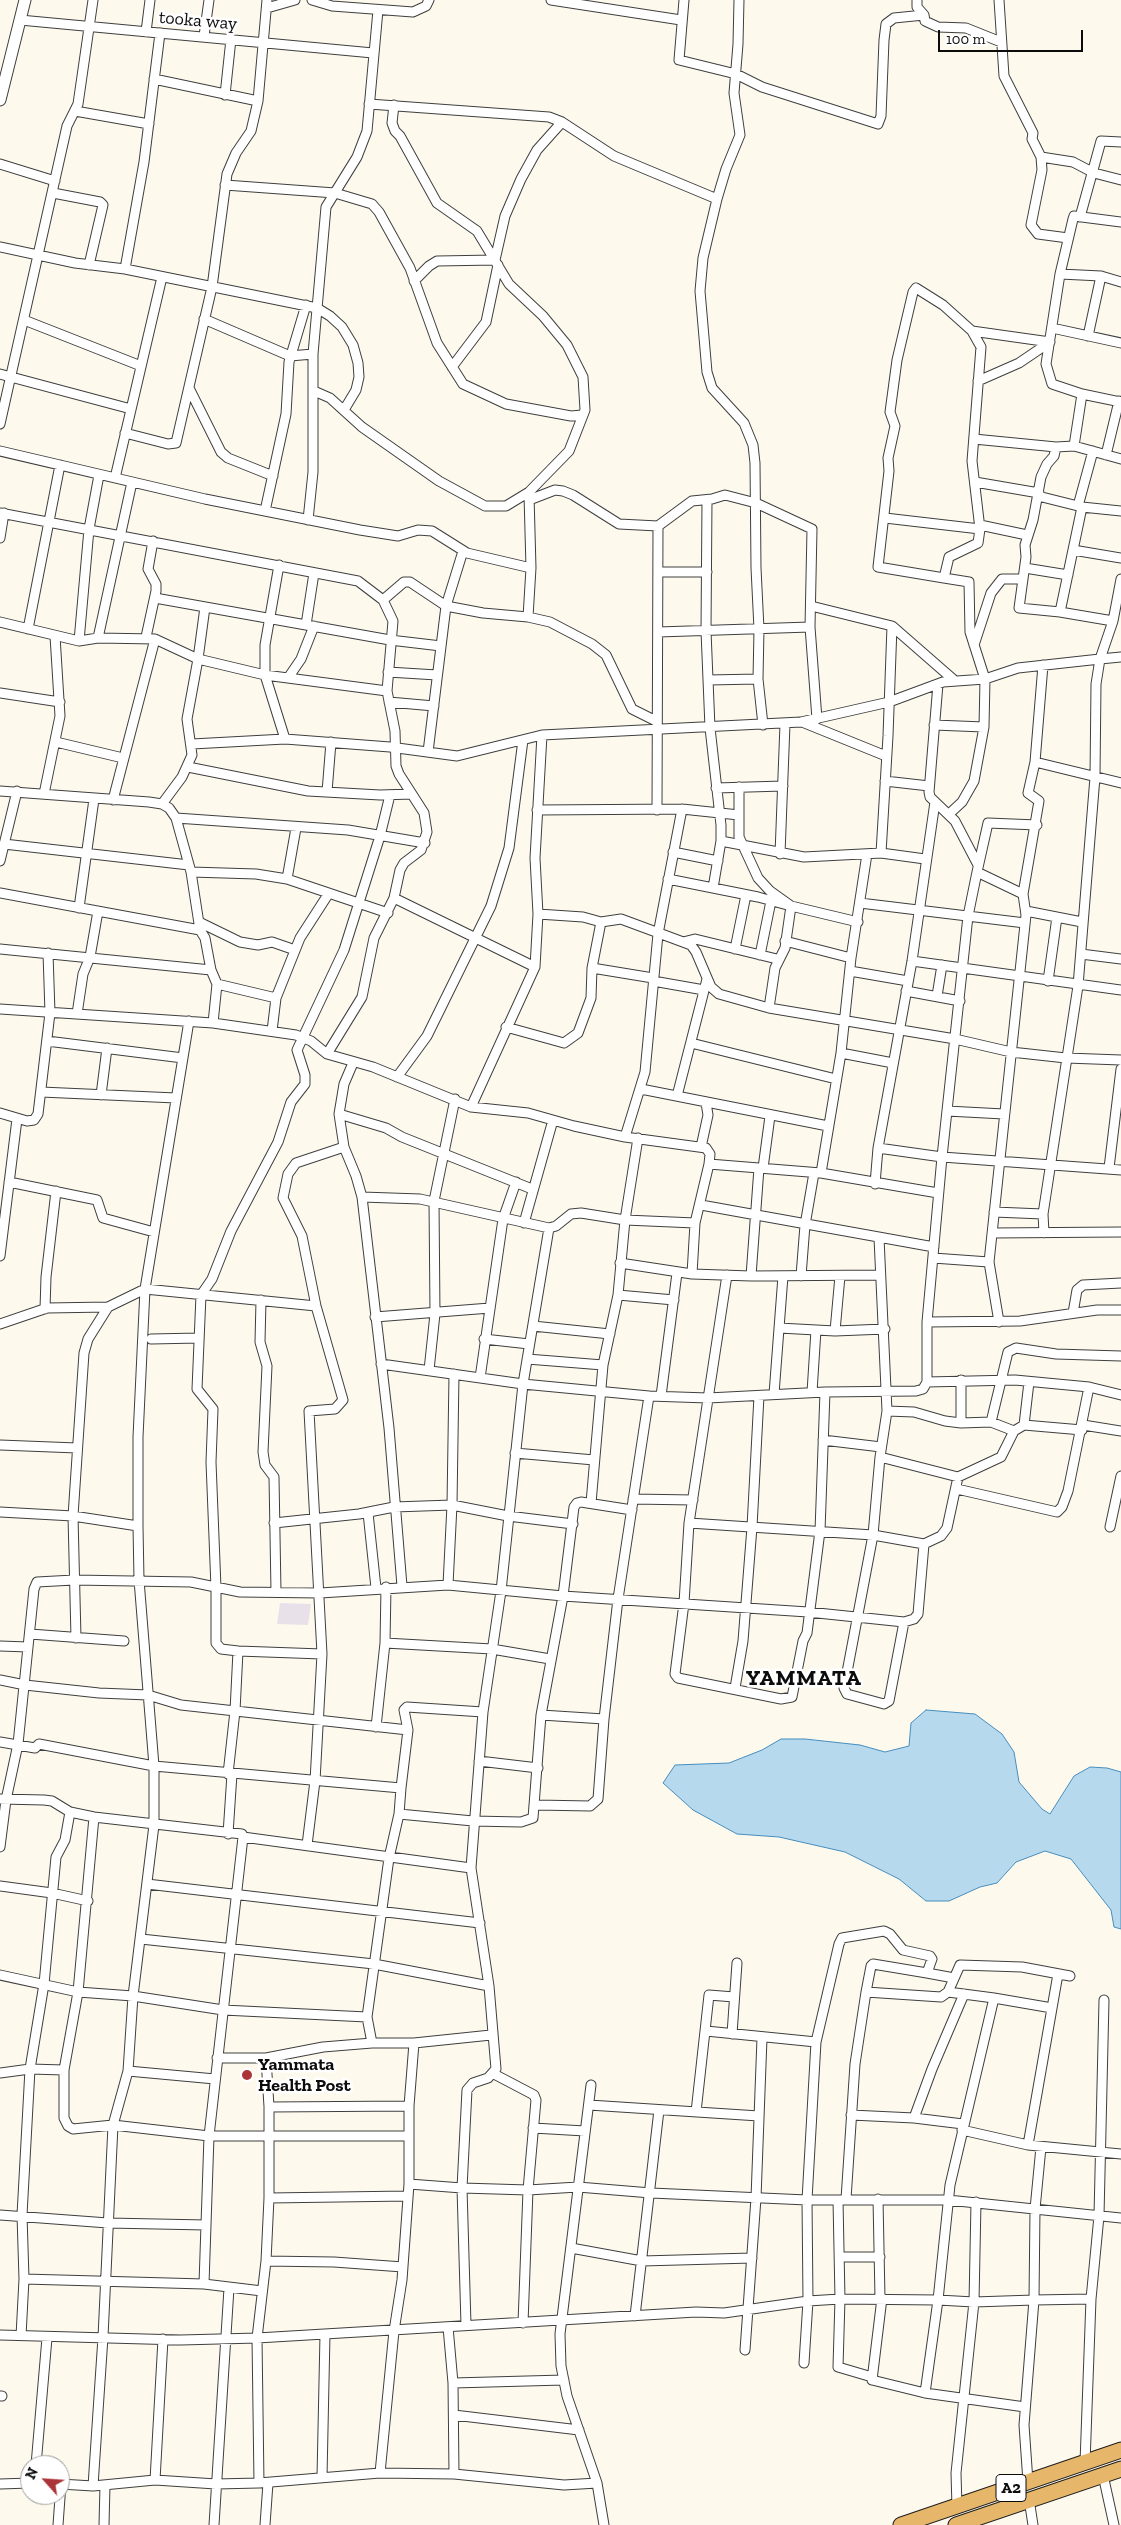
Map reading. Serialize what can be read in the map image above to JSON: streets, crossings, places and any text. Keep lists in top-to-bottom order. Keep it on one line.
{"streets":{"highway":["A2"],"street":["tooka way"]},"districts":["YAMMATA"],"places":["Yammata Health Post"],"scale_bar":"100 m","north":"top left"}
